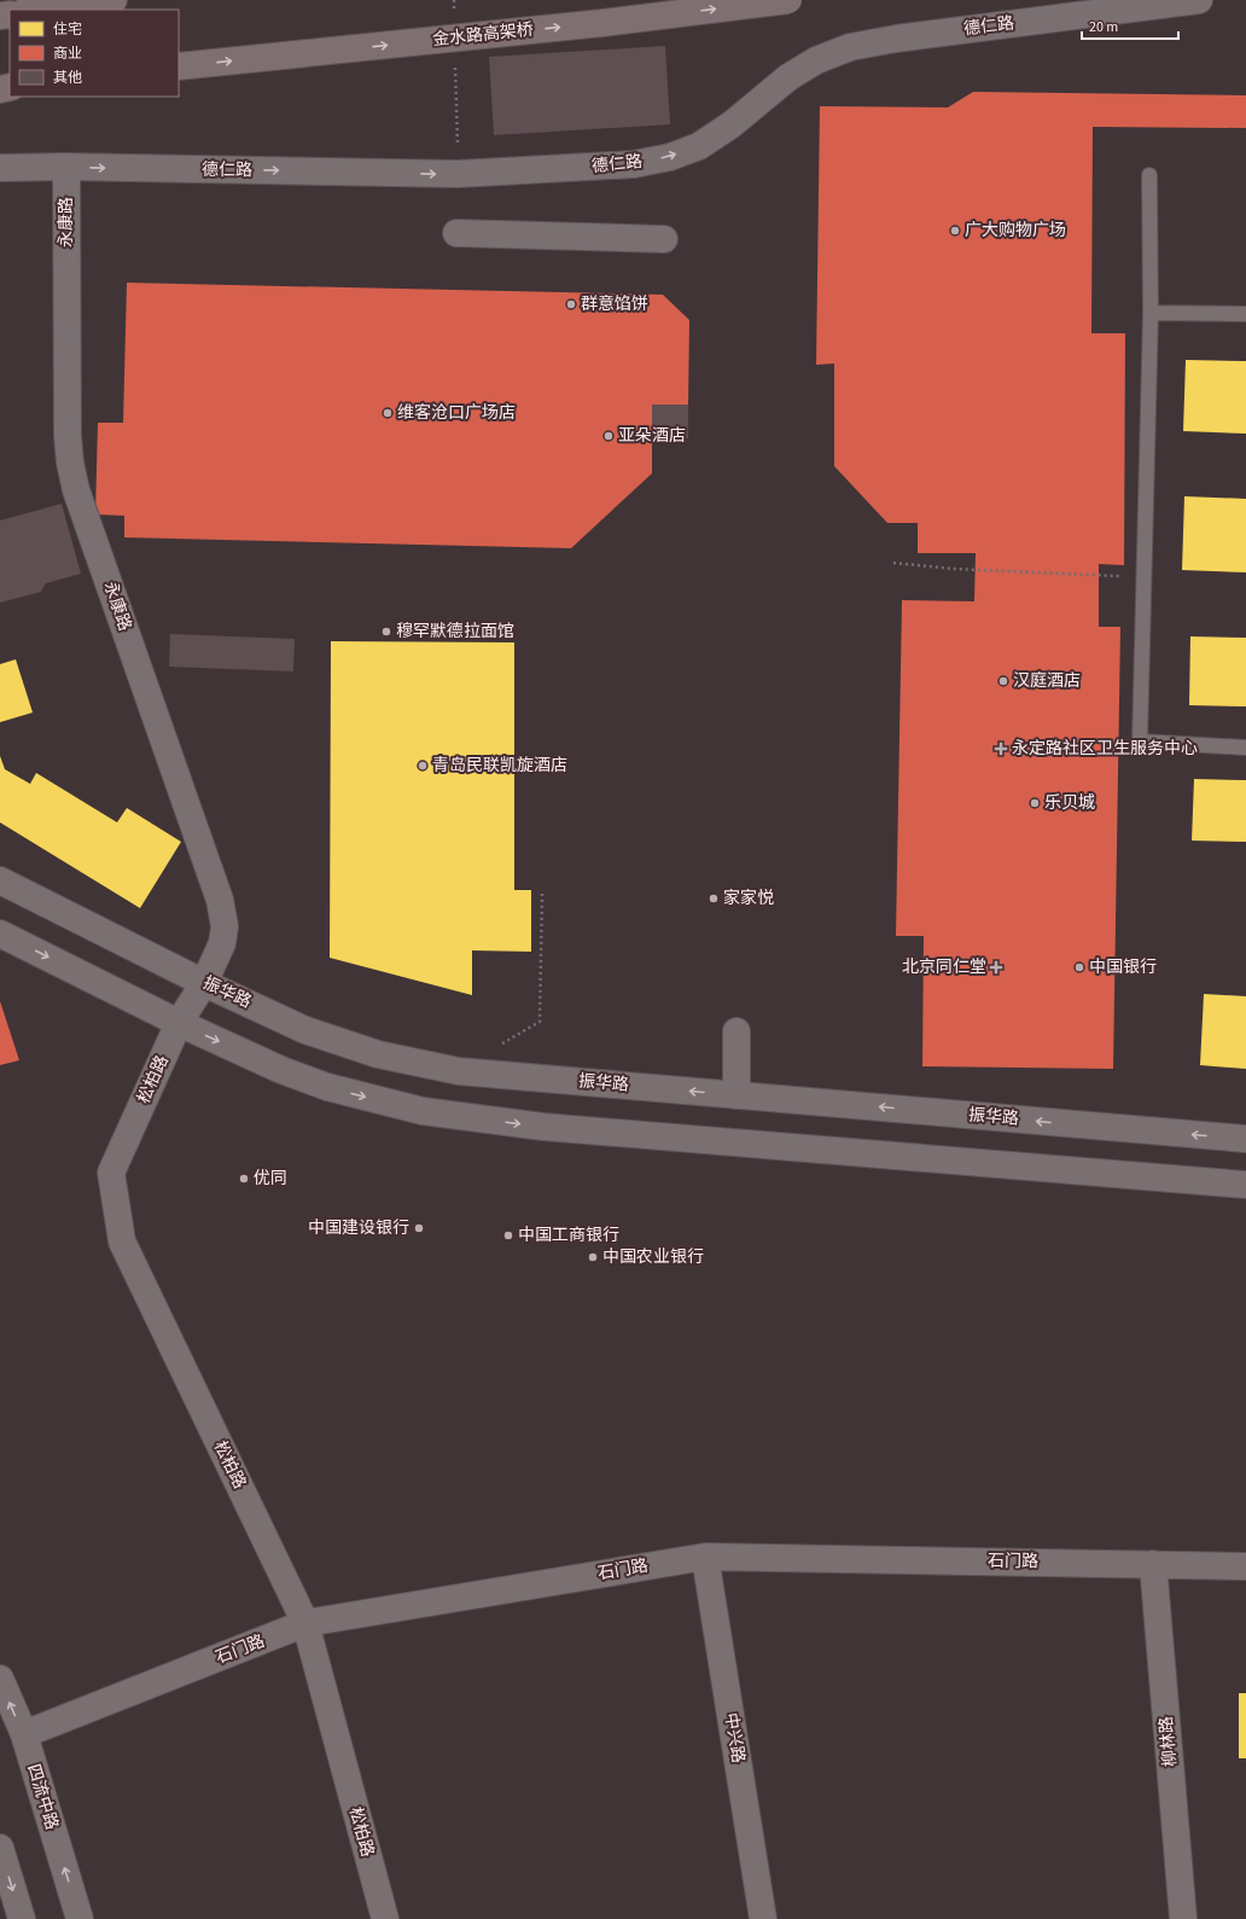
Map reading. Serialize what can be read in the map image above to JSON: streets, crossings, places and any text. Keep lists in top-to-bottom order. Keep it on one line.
{"streets":{"main road":["德仁路","金水路高架桥","永康路","振华路","松柏路","石门路","中兴路","柳林路","四流中路"]},"crossings":[["德仁路","永康路"],["永康路","振华路"],["永康路","松柏路"],["松柏路","石门路"],["石门路","中兴路"],["石门路","柳林路"],["石门路","四流中路"]],"one_way":["德仁路","四流中路"],"places":{"other":["广大购物广场","群意馅饼","维客沧口广场店","亚朵酒店","穆罕默德拉面馆","汉庭酒店","青岛民联凯旋酒店","乐贝城","家家悦","中国银行","优同","中国建设银行","中国工商银行","中国农业银行"],"health":["永定路社区卫生服务中心","北京同仁堂"]},"legend":["住宅","商业","其他"],"scale_bar":"20 m"}
